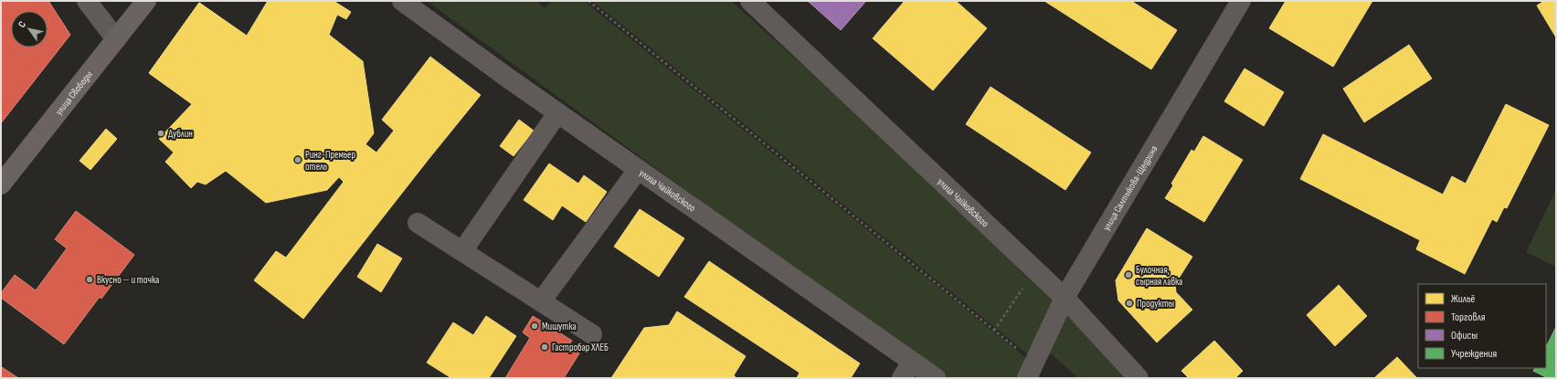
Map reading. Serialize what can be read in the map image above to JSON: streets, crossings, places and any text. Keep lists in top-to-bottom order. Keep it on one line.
{"streets":{"main road":["улица Свободы"],"street":["улица Салтыкова-Щедрина","улица Чайковского"]},"crossings":[["улица Салтыкова-Щедрина","улица Чайковского"]],"places":["Дублин","Ринг-Премьер отель","Булочная, сырная лавка","Вкусно — и точка","Продукты","Мишутка","Гастробар ХЛЕБ"],"legend":["Жильё","Торговля","Офисы","Учреждения"],"north":"top left"}
